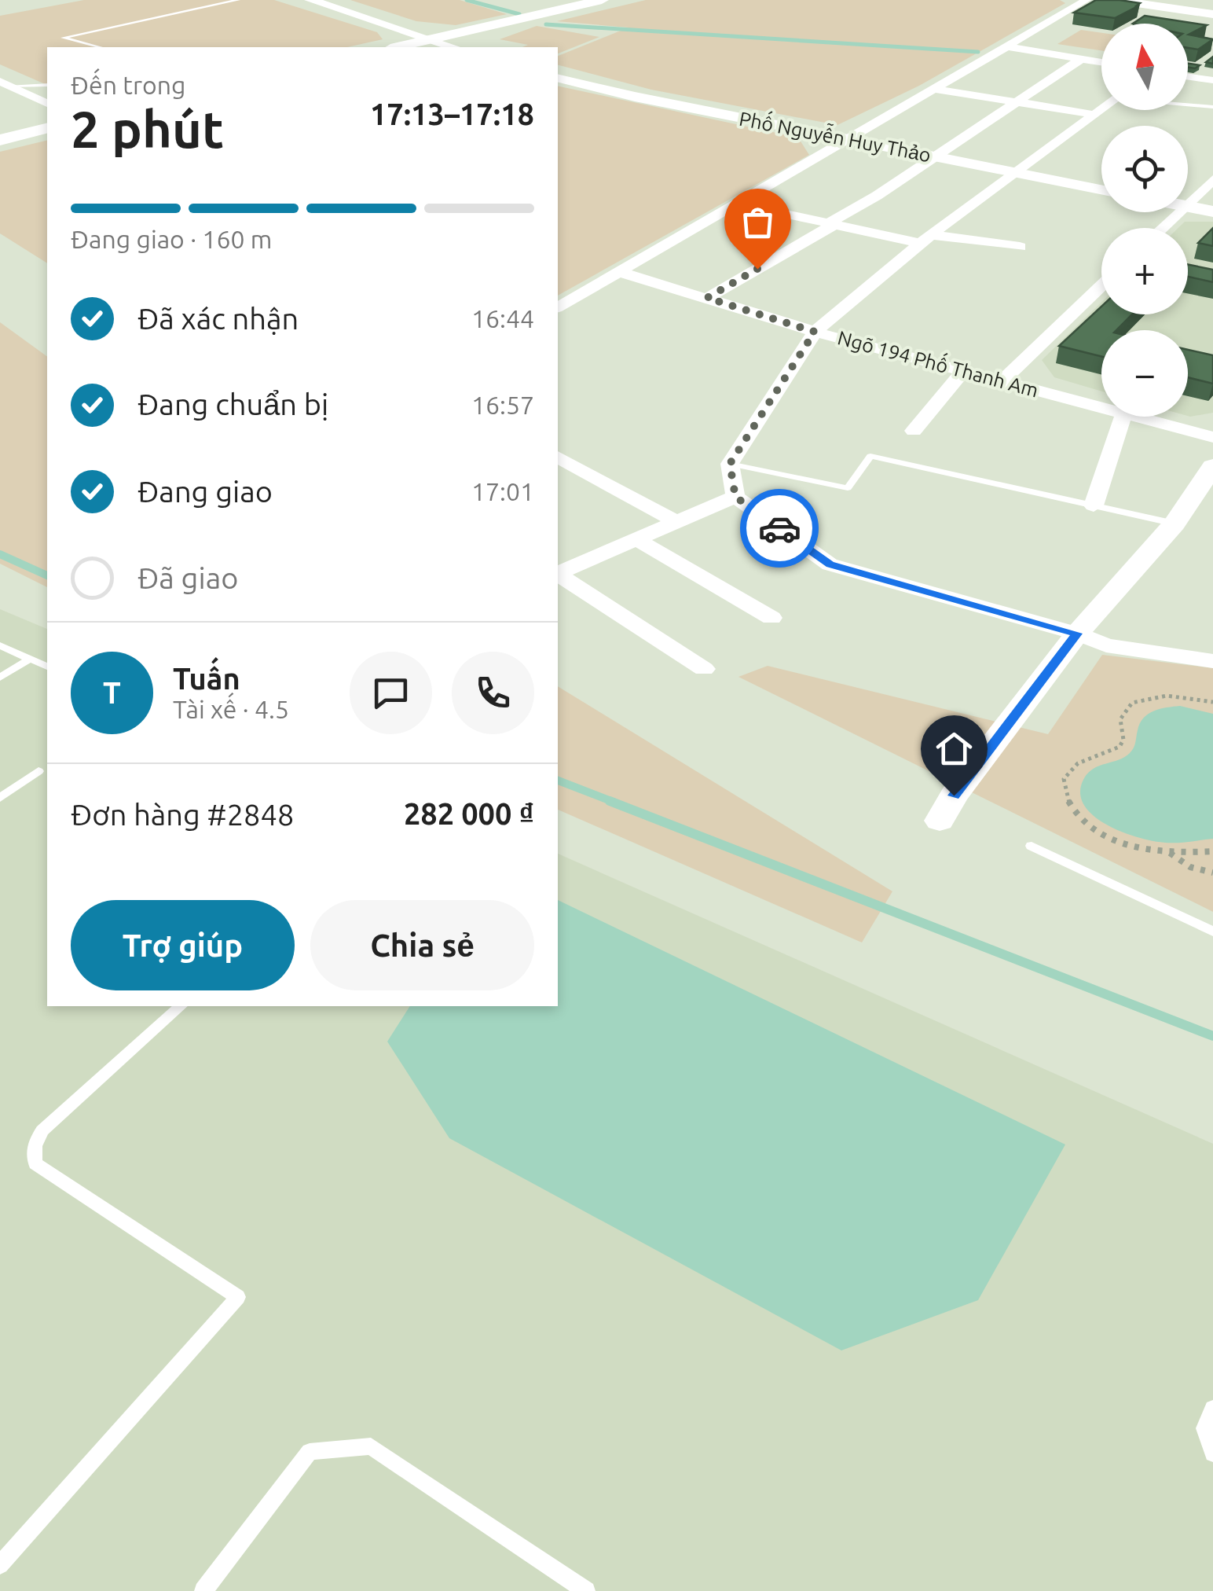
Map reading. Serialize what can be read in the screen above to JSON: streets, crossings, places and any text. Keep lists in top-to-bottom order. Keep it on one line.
{"streets":{"street":["Phố Nguyễn Huy Thảo","Ngõ 194 Phố Thanh Am"]},"north":"top","page":{"map_buttons":["+","−"],"heading":["2 phút","Đến trong","17:13–17:18"],"panel":["Tuấn","Tài xế · 4.5","Đơn hàng #2848","282 000 ₫"],"bar":"Đang giao · 160 m","list":[["Đã xác nhận","16:44"],["Đang chuẩn bị","16:57"],["Đang giao","17:01"],"Đã giao"],"round":"T","buttons":["Trợ giúp","Chia sẻ"]}}
